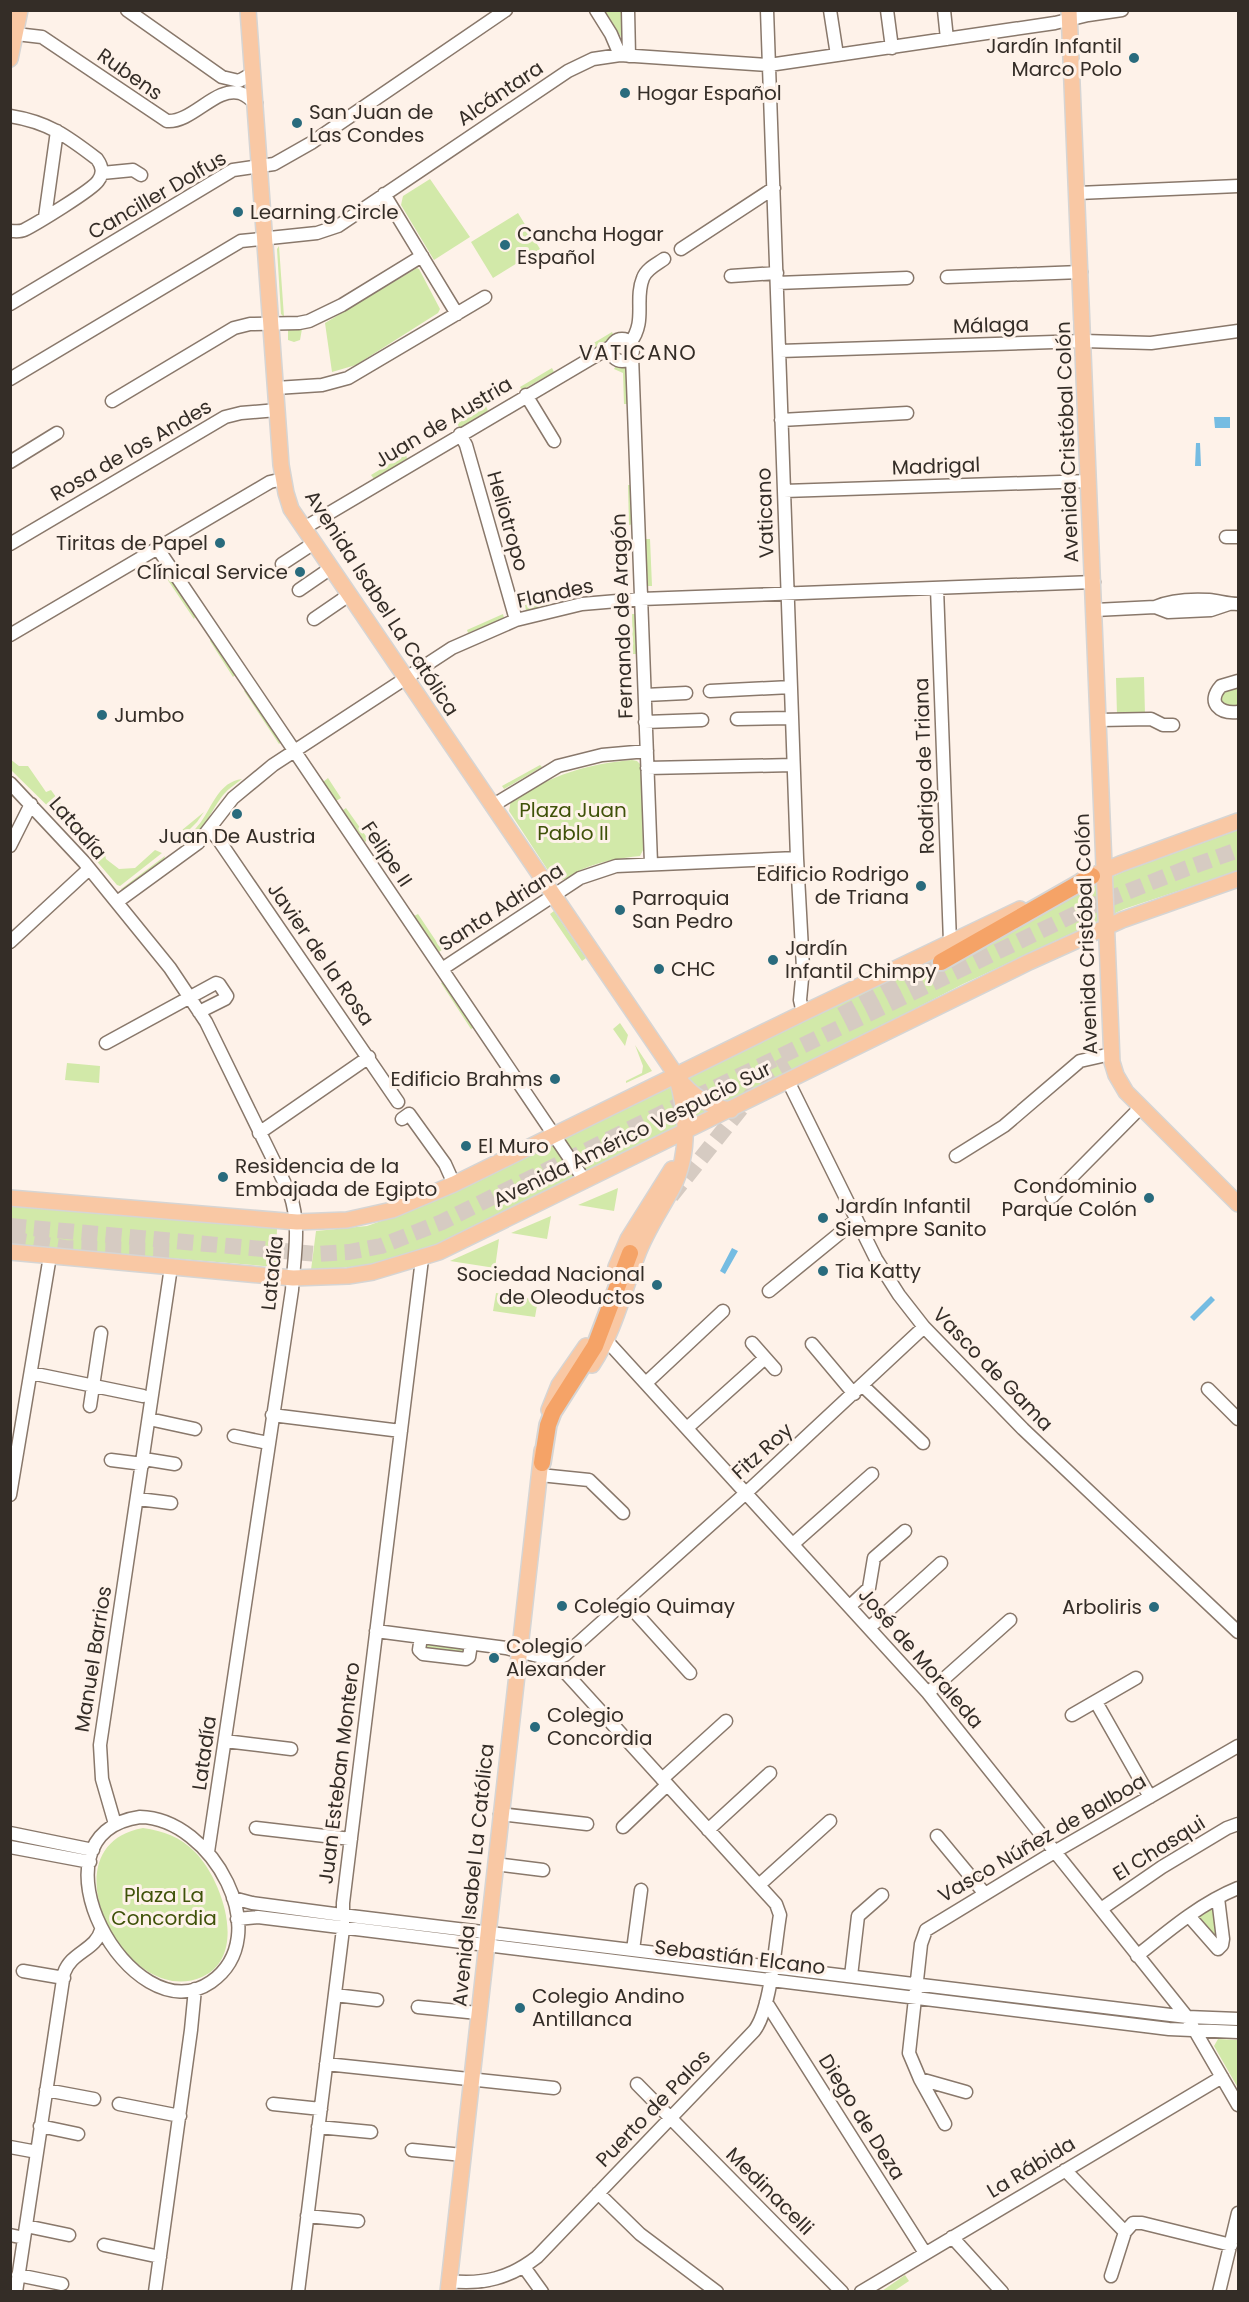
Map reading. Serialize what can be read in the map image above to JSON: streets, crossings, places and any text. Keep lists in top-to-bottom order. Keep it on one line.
{"streets":{"main road":["Avenida Cristóbal Colón","Avenida Isabel La Católica","Avenida Américo Vespucio Sur"],"street":["Rubens","Alcántara","Canciller Dolfus","Málaga","Juan de Austria","Rosa de los Andes","Madrigal","Vaticano","Heliotropo","Flandes","Fernando de Aragón","Rodrigo de Triana","Latadía","Felipe II","Santa Adriana","Javier de la Rosa","Vasco de Gama","Fitz Roy","José de Moraleda","Manuel Barrios","Juan Esteban Montero","Vasco Núñez de Balboa","El Chasqui","Sebastián Elcano","Puerto de Palos","Diego de Deza","La Rábida","Medinacelli"]},"crossings":[["Alcántara","Avenida Cristóbal Colón"],["Alcántara","Vaticano"],["Alcántara","Avenida Isabel La Católica"],["Canciller Dolfus","Avenida Isabel La Católica"],["Málaga","Avenida Cristóbal Colón"],["Málaga","Vaticano"],["Juan de Austria","Heliotropo"],["Juan de Austria","Avenida Isabel La Católica"],["Juan de Austria","Fernando de Aragón"],["Avenida Cristóbal Colón","Madrigal"],["Avenida Cristóbal Colón","Flandes"],["Avenida Cristóbal Colón","Avenida Américo Vespucio Sur"],["Rosa de los Andes","Avenida Isabel La Católica"],["Madrigal","Vaticano"],["Vaticano","Flandes"],["Vaticano","Santa Adriana"],["Vaticano","Avenida Américo Vespucio Sur"],["Heliotropo","Flandes"],["Flandes","Avenida Isabel La Católica"],["Flandes","Fernando de Aragón"],["Flandes","Rodrigo de Triana"],["Flandes","Latadía"],["Flandes","Felipe II"],["Flandes","Javier de la Rosa"],["Avenida Isabel La Católica","Santa Adriana"],["Avenida Isabel La Católica","Avenida Américo Vespucio Sur"],["Avenida Isabel La Católica","José de Moraleda"],["Avenida Isabel La Católica","Sebastián Elcano"],["Avenida Isabel La Católica","Puerto de Palos"],["Fernando de Aragón","Santa Adriana"],["Rodrigo de Triana","Avenida Américo Vespucio Sur"],["Latadía","Avenida Américo Vespucio Sur"],["Latadía","Manuel Barrios"],["Latadía","Sebastián Elcano"],["Felipe II","Santa Adriana"],["Felipe II","Avenida Américo Vespucio Sur"],["Avenida Américo Vespucio Sur","Vasco de Gama"],["Avenida Américo Vespucio Sur","Manuel Barrios"],["Avenida Américo Vespucio Sur","Juan Esteban Montero"],["Vasco de Gama","Fitz Roy"],["Fitz Roy","José de Moraleda"],["Fitz Roy","Puerto de Palos"],["José de Moraleda","Vasco Núñez de Balboa"],["José de Moraleda","El Chasqui"],["José de Moraleda","Sebastián Elcano"],["José de Moraleda","La Rábida"],["Manuel Barrios","Sebastián Elcano"],["Juan Esteban Montero","Sebastián Elcano"],["Vasco Núñez de Balboa","Sebastián Elcano"],["Sebastián Elcano","Puerto de Palos"],["Puerto de Palos","Diego de Deza"],["Puerto de Palos","Medinacelli"],["Diego de Deza","La Rábida"]],"districts":["VATICANO"],"parks":["Plaza Juan Pablo II","Plaza La Concordia"],"places":["Jardín Infantil Marco Polo","Hogar Español","San Juan de Las Condes","Learning Circle","Cancha Hogar Español","Tiritas de Papel","Clínical Service","Jumbo","Juan De Austria","Edificio Rodrigo de Triana","Parroquia San Pedro","Jardín Infantil Chimpy","CHC","Edificio Brahms","El Muro","Residencia de la Embajada de Egipto","Condominio Parque Colón","Jardín Infantil Siempre Sanito","Tia Katty","Sociedad Nacional de Oleoductos","Colegio Quimay","Arboliris","Colegio Alexander","Colegio Concordia","Colegio Andino Antillanca"]}
